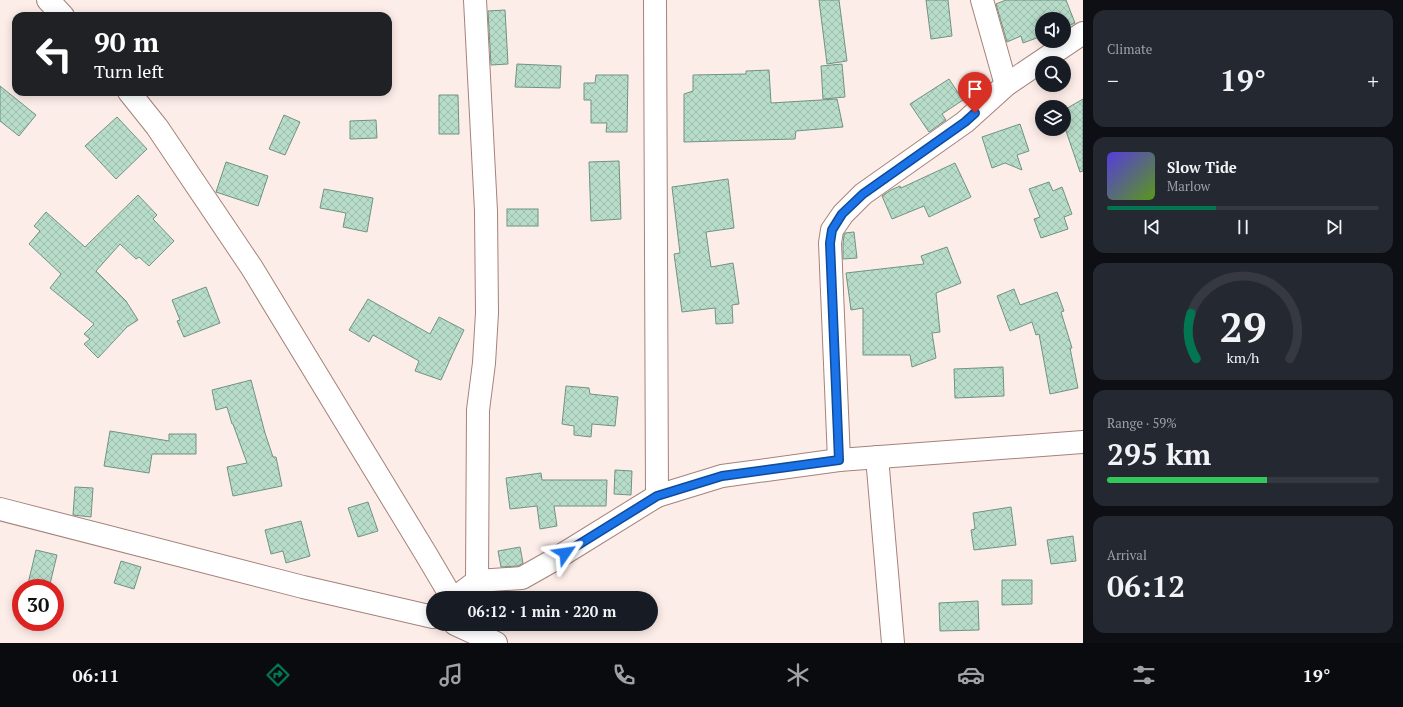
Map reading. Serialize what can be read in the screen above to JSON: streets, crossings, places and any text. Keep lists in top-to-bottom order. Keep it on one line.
{"page":{"tile":["Climate",["Range · 59%","295 km"],["Arrival","06:12"]],"turn":["90 m","Turn left"],"heat":["−","19°","+"],"song":["Slow Tide","Marlow"],"limit":"30","trip":"06:12 · 1 min · 220 m","tabs":["06:11","19°"],"gauge":["29","km/h"]}}
